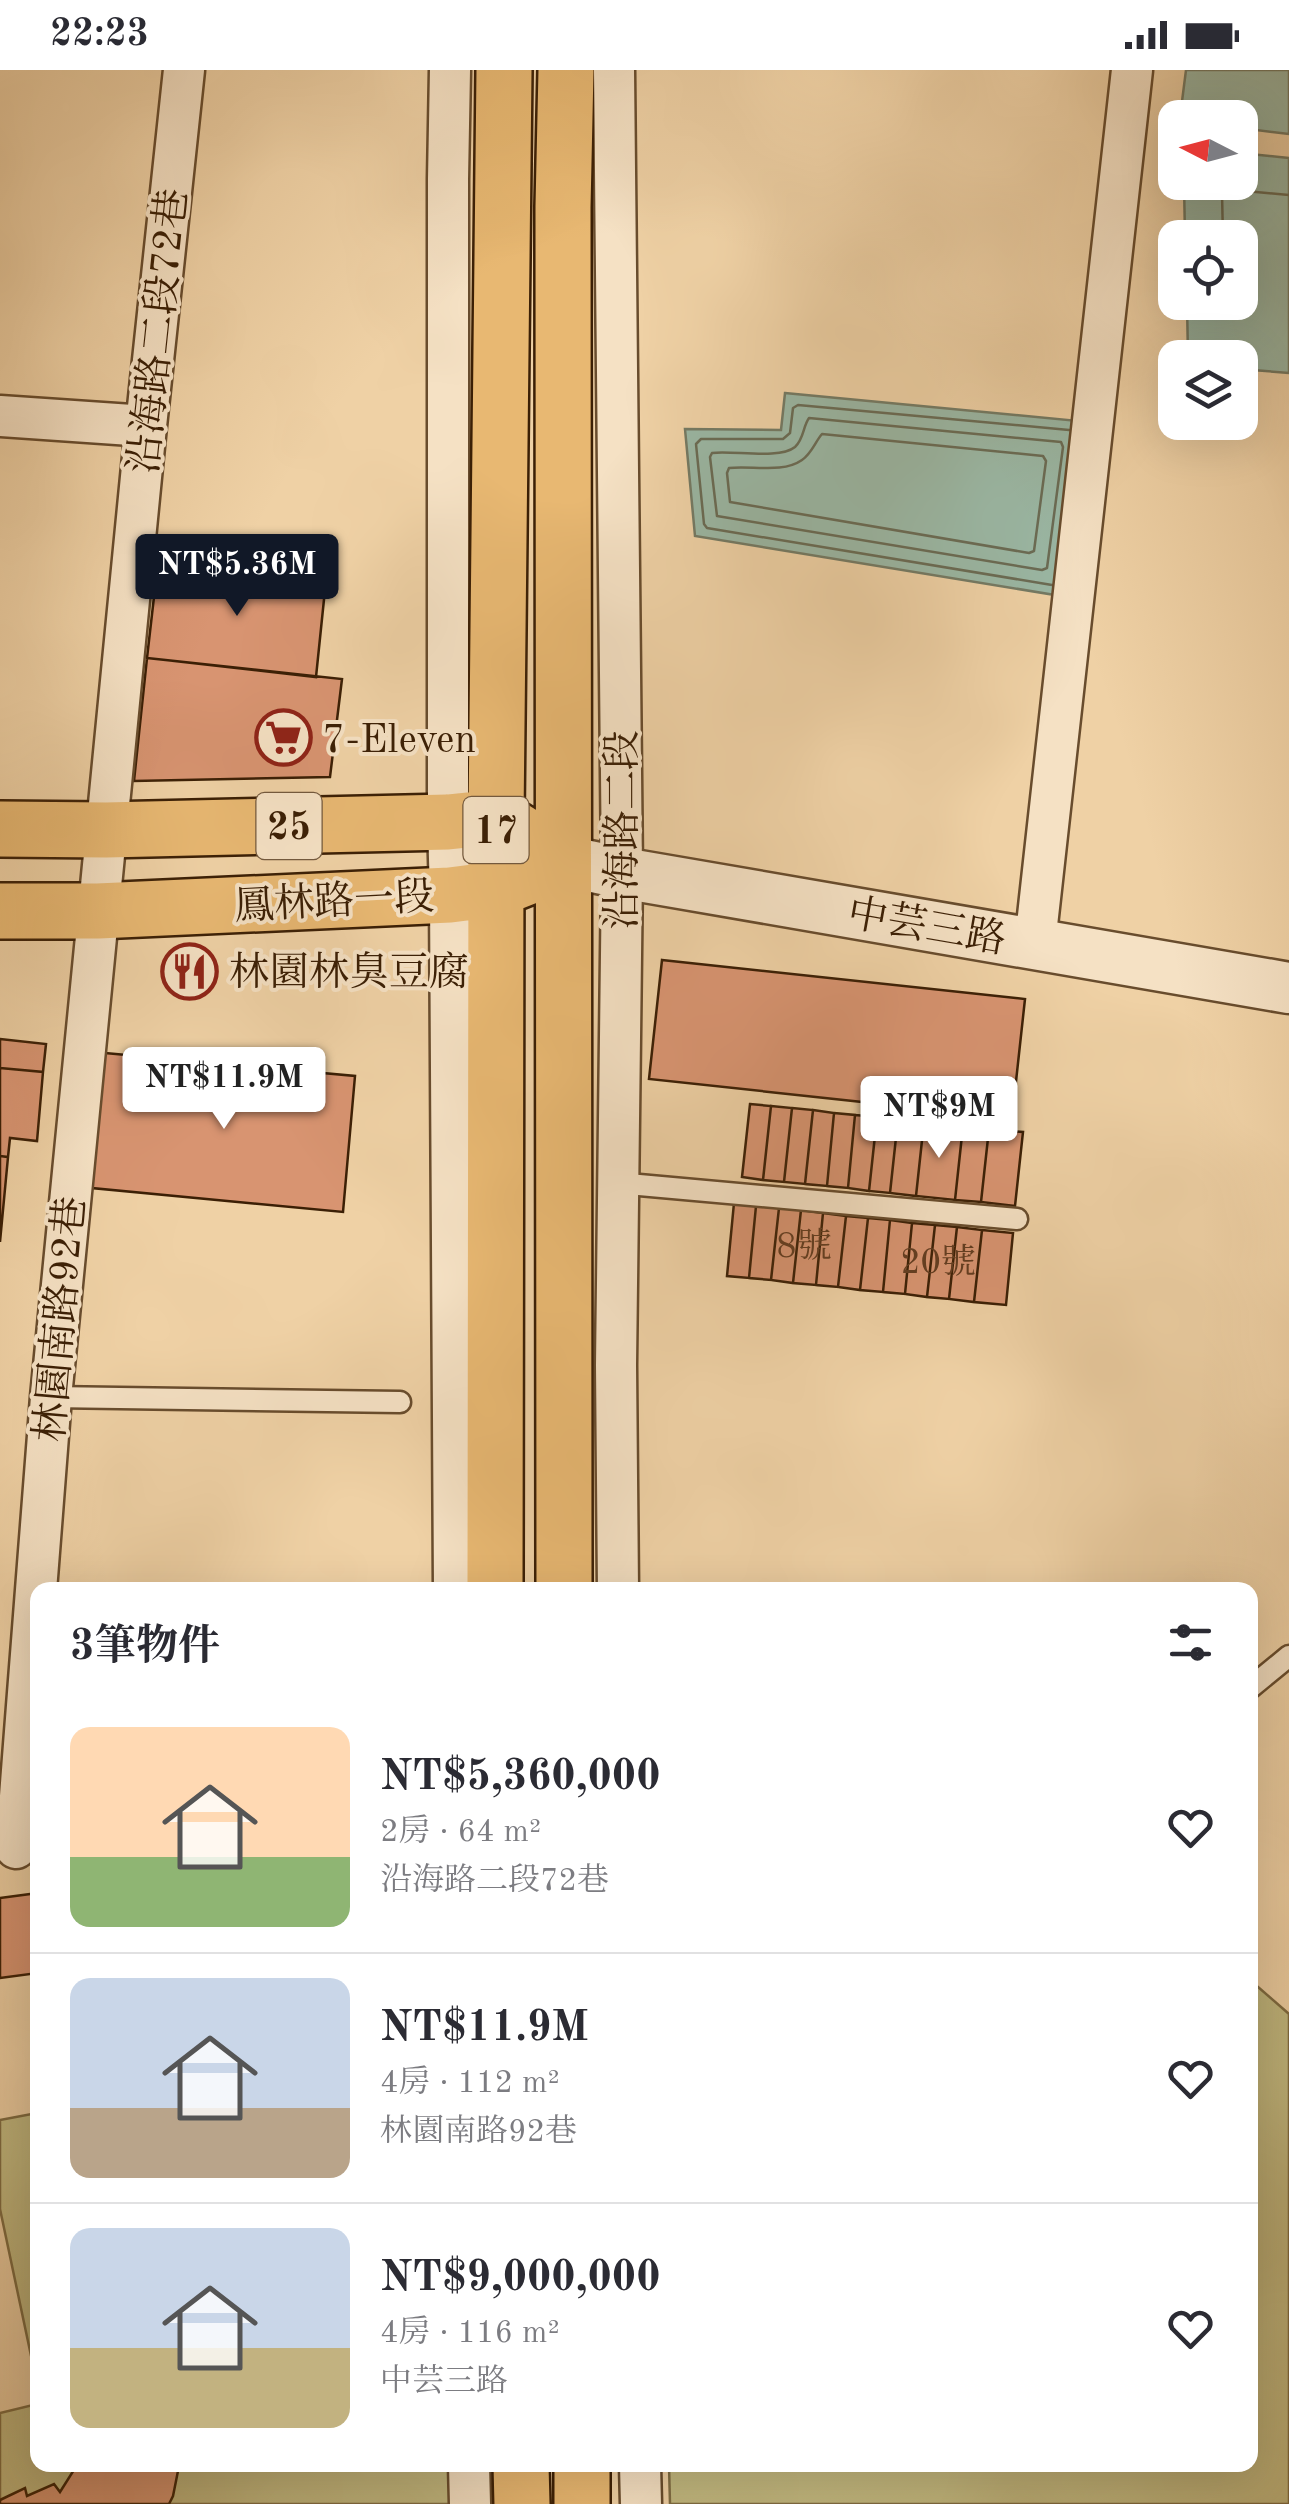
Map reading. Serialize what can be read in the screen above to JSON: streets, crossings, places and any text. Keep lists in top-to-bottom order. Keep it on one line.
{"streets":{"main road":["25","17","沿海路二段","鳳林路一段"],"street":["沿海路二段72巷","中芸三路","林園南路92巷"]},"crossings":[["沿海路二段72巷","鳳林路一段"],["沿海路二段72巷","林園南路92巷"],["17","鳳林路一段"],["沿海路二段","鳳林路一段"],["沿海路二段","中芸三路"],["鳳林路一段","中芸三路"],["鳳林路一段","林園南路92巷"]],"places":{"supermarket":["7-Eleven"],"restaurant":["林園林臭豆腐"]},"house_numbers":["8號","20號"],"north":"left","page":{"status":"22:23","price":["NT$5.36M","NT$11.9M","NT$9M"],"heading":"3筆物件","list":[{"name":"NT$5,360,000","note":"2房 · 64 m² · 沿海路二段72巷"},{"name":"NT$11.9M","note":"4房 · 112 m² · 林園南路92巷"},{"name":"NT$9,000,000","note":"4房 · 116 m² · 中芸三路"}]}}
